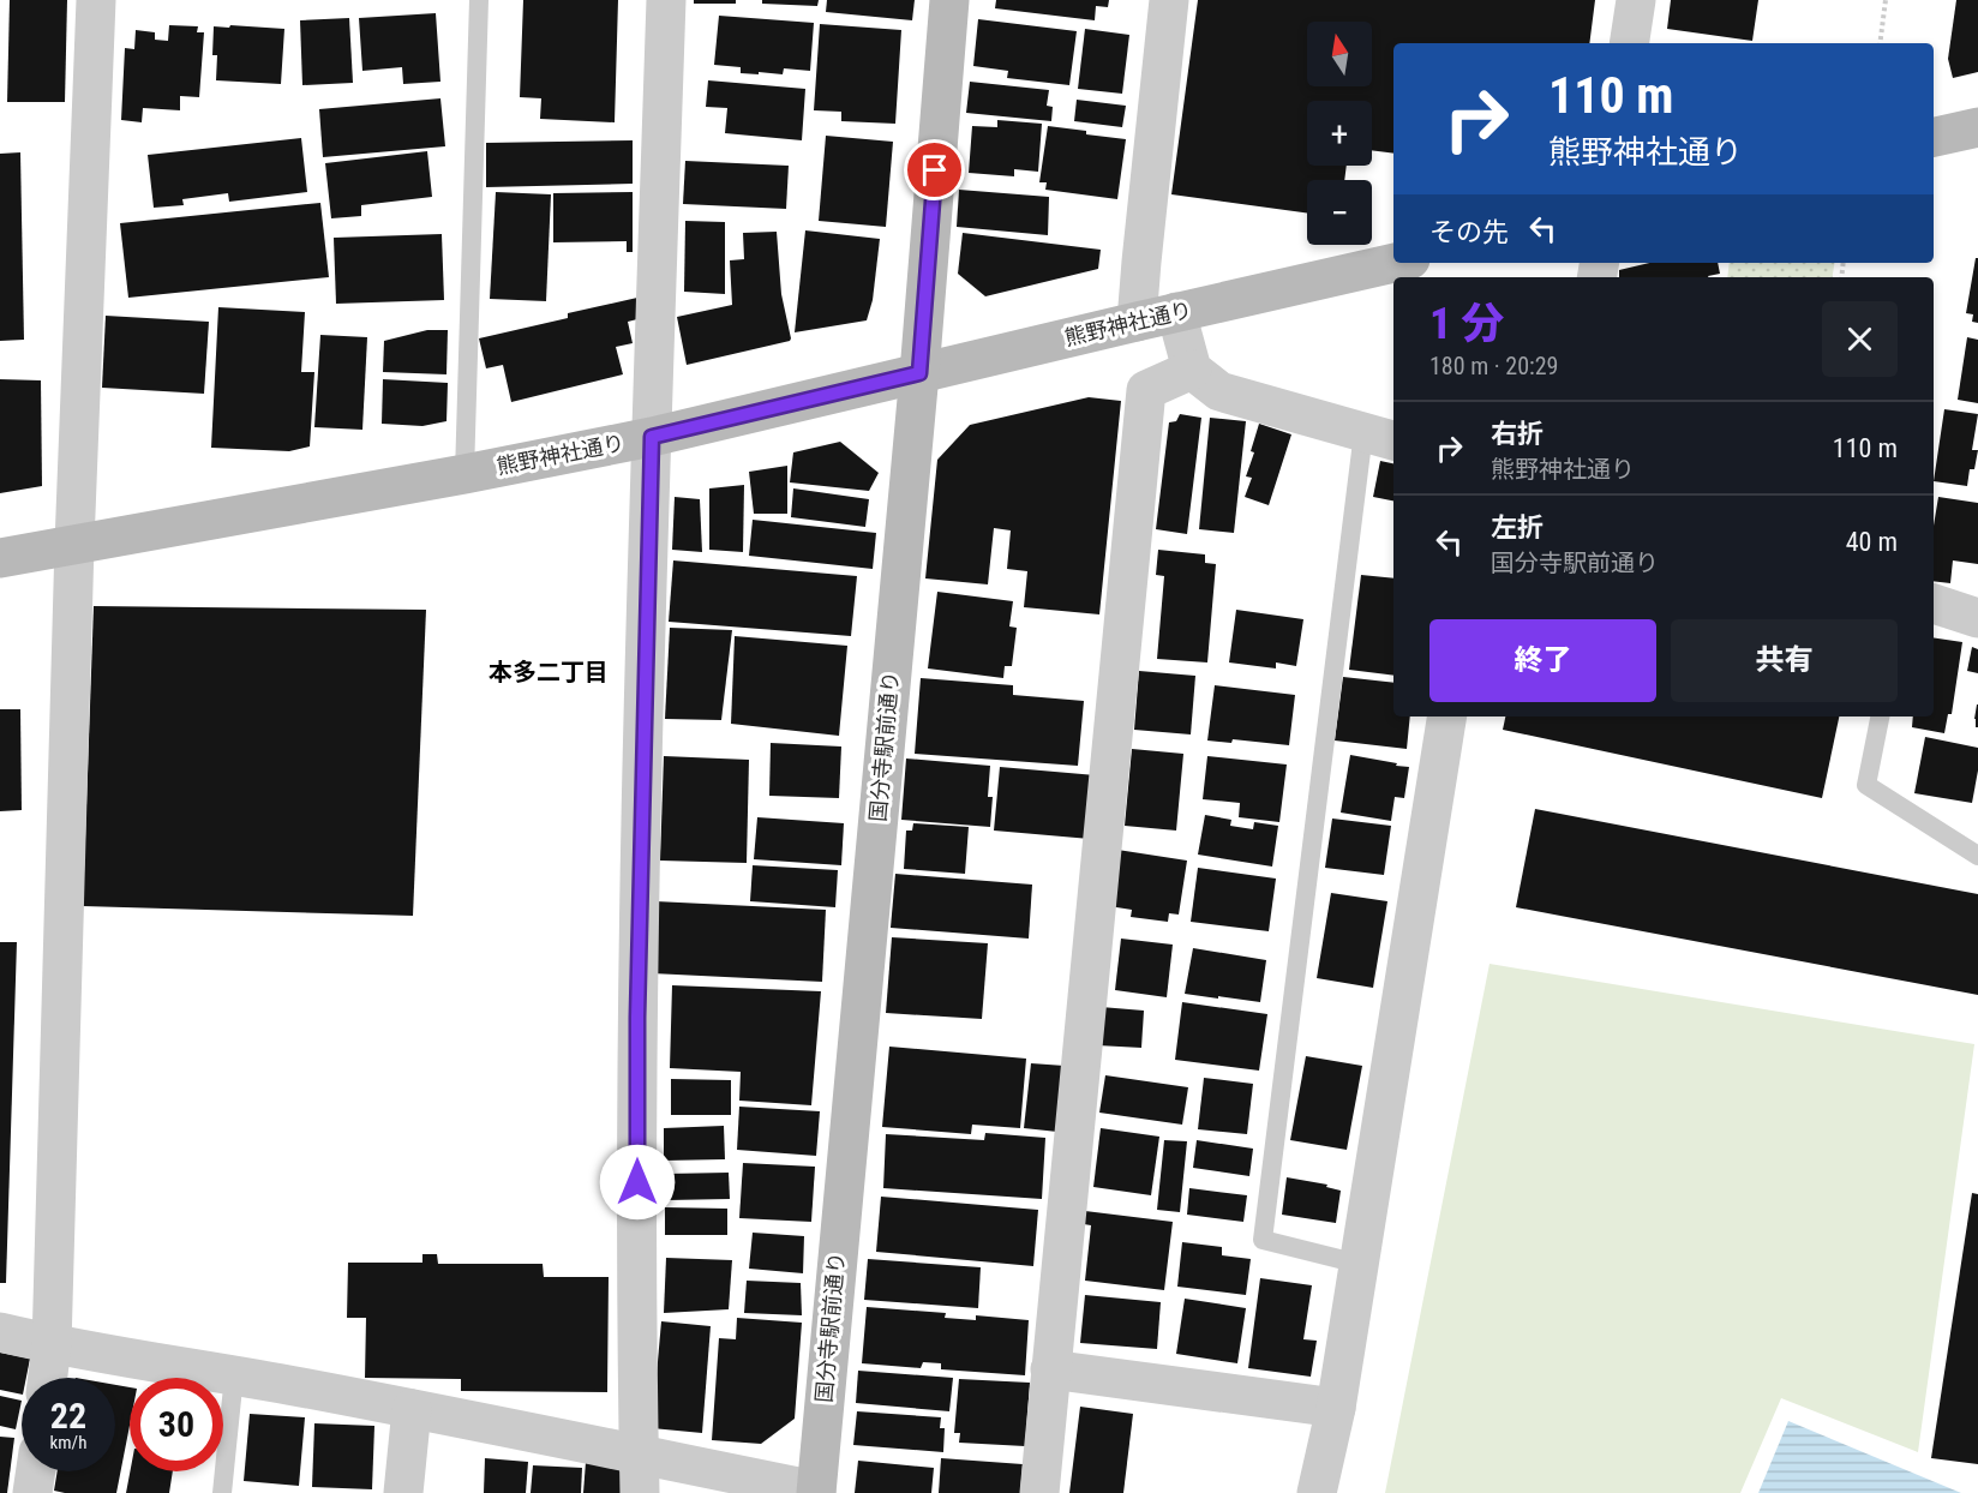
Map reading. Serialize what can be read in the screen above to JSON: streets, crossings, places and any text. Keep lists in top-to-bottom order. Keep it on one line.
{"streets":{"main road":["熊野神社通り","国分寺駅前通り"]},"crossings":[["熊野神社通り","国分寺駅前通り"]],"districts":["本多二丁目"],"north":"top","page":{"map_buttons":["+","−"],"turn":["110 m","熊野神社通り"],"then":"その先","heading":["1 分","180 m · 20:29"],"list":[{"name":"右折","note":"熊野神社通り","value":"110 m"},{"name":"左折","note":"国分寺駅前通り","value":"40 m"}],"buttons":["終了","共有"],"speed":"22 km/h","limit":"30"}}
